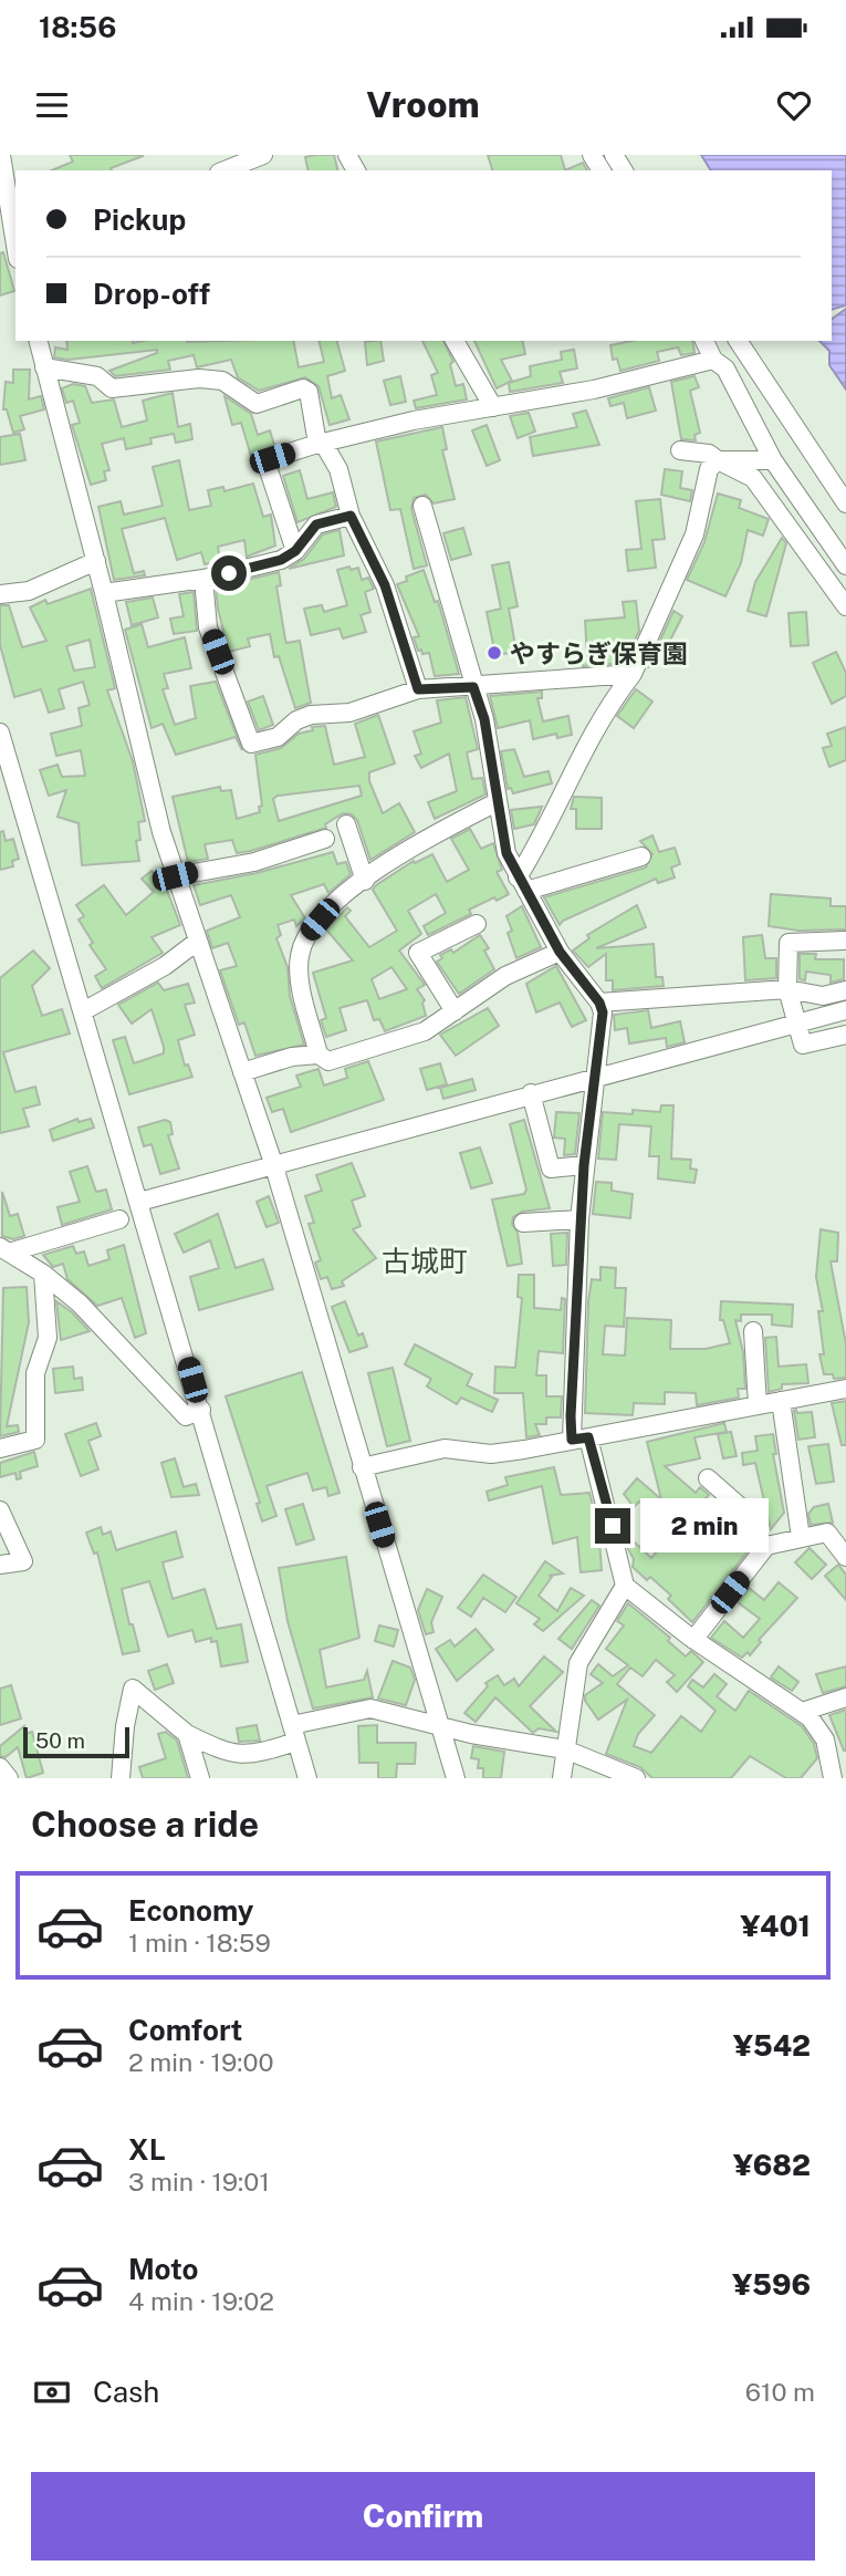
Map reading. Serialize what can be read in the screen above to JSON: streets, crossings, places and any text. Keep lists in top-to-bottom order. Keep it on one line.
{"districts":["古城町"],"places":["やすらぎ保育園"],"scale_bar":"50 m","page":{"status":"18:56","header":"Vroom","banner":["Pickup","Drop-off"],"bubble":"2 min","scale":"50 m","heading":"Choose a ride","list":[{"name":"Economy","note":"1 min · 18:59","value":"¥401"},{"name":"Comfort","note":"2 min · 19:00","value":"¥542"},{"name":"XL","note":"3 min · 19:01","value":"¥682"},{"name":"Moto","note":"4 min · 19:02","value":"¥596"}],"pay":["Cash","610 m"],"buttons":"Confirm"}}
